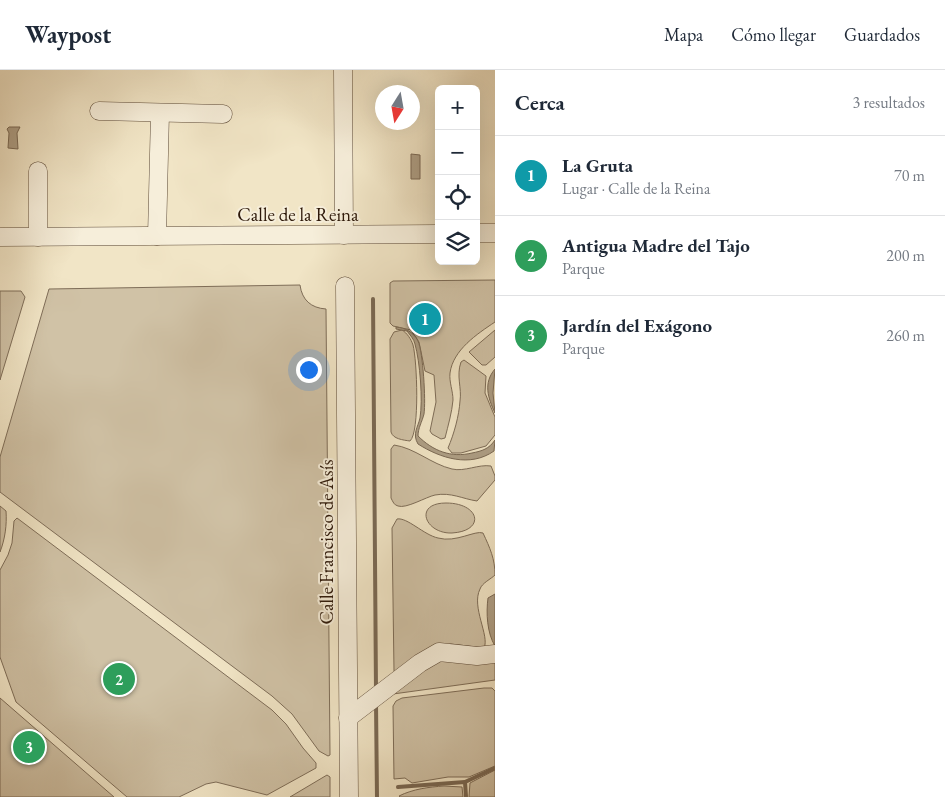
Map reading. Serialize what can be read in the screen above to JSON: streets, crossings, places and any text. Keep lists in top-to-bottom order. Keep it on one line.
{"streets":{"street":["Calle de la Reina","Calle Francisco de Asís"]},"north":"bottom","page":{"header":"Waypost","nav":["Mapa","Cómo llegar","Guardados"],"heading":["Cerca","3 resultados"],"map_buttons":["+","−"],"list":[{"mark":"1","name":"La Gruta","note":"Lugar · Calle de la Reina","value":"70 m"},{"mark":"2","name":"Antigua Madre del Tajo","note":"Parque","value":"200 m"},{"mark":"3","name":"Jardín del Exágono","note":"Parque","value":"260 m"}],"pins":["1","2","3"]}}
